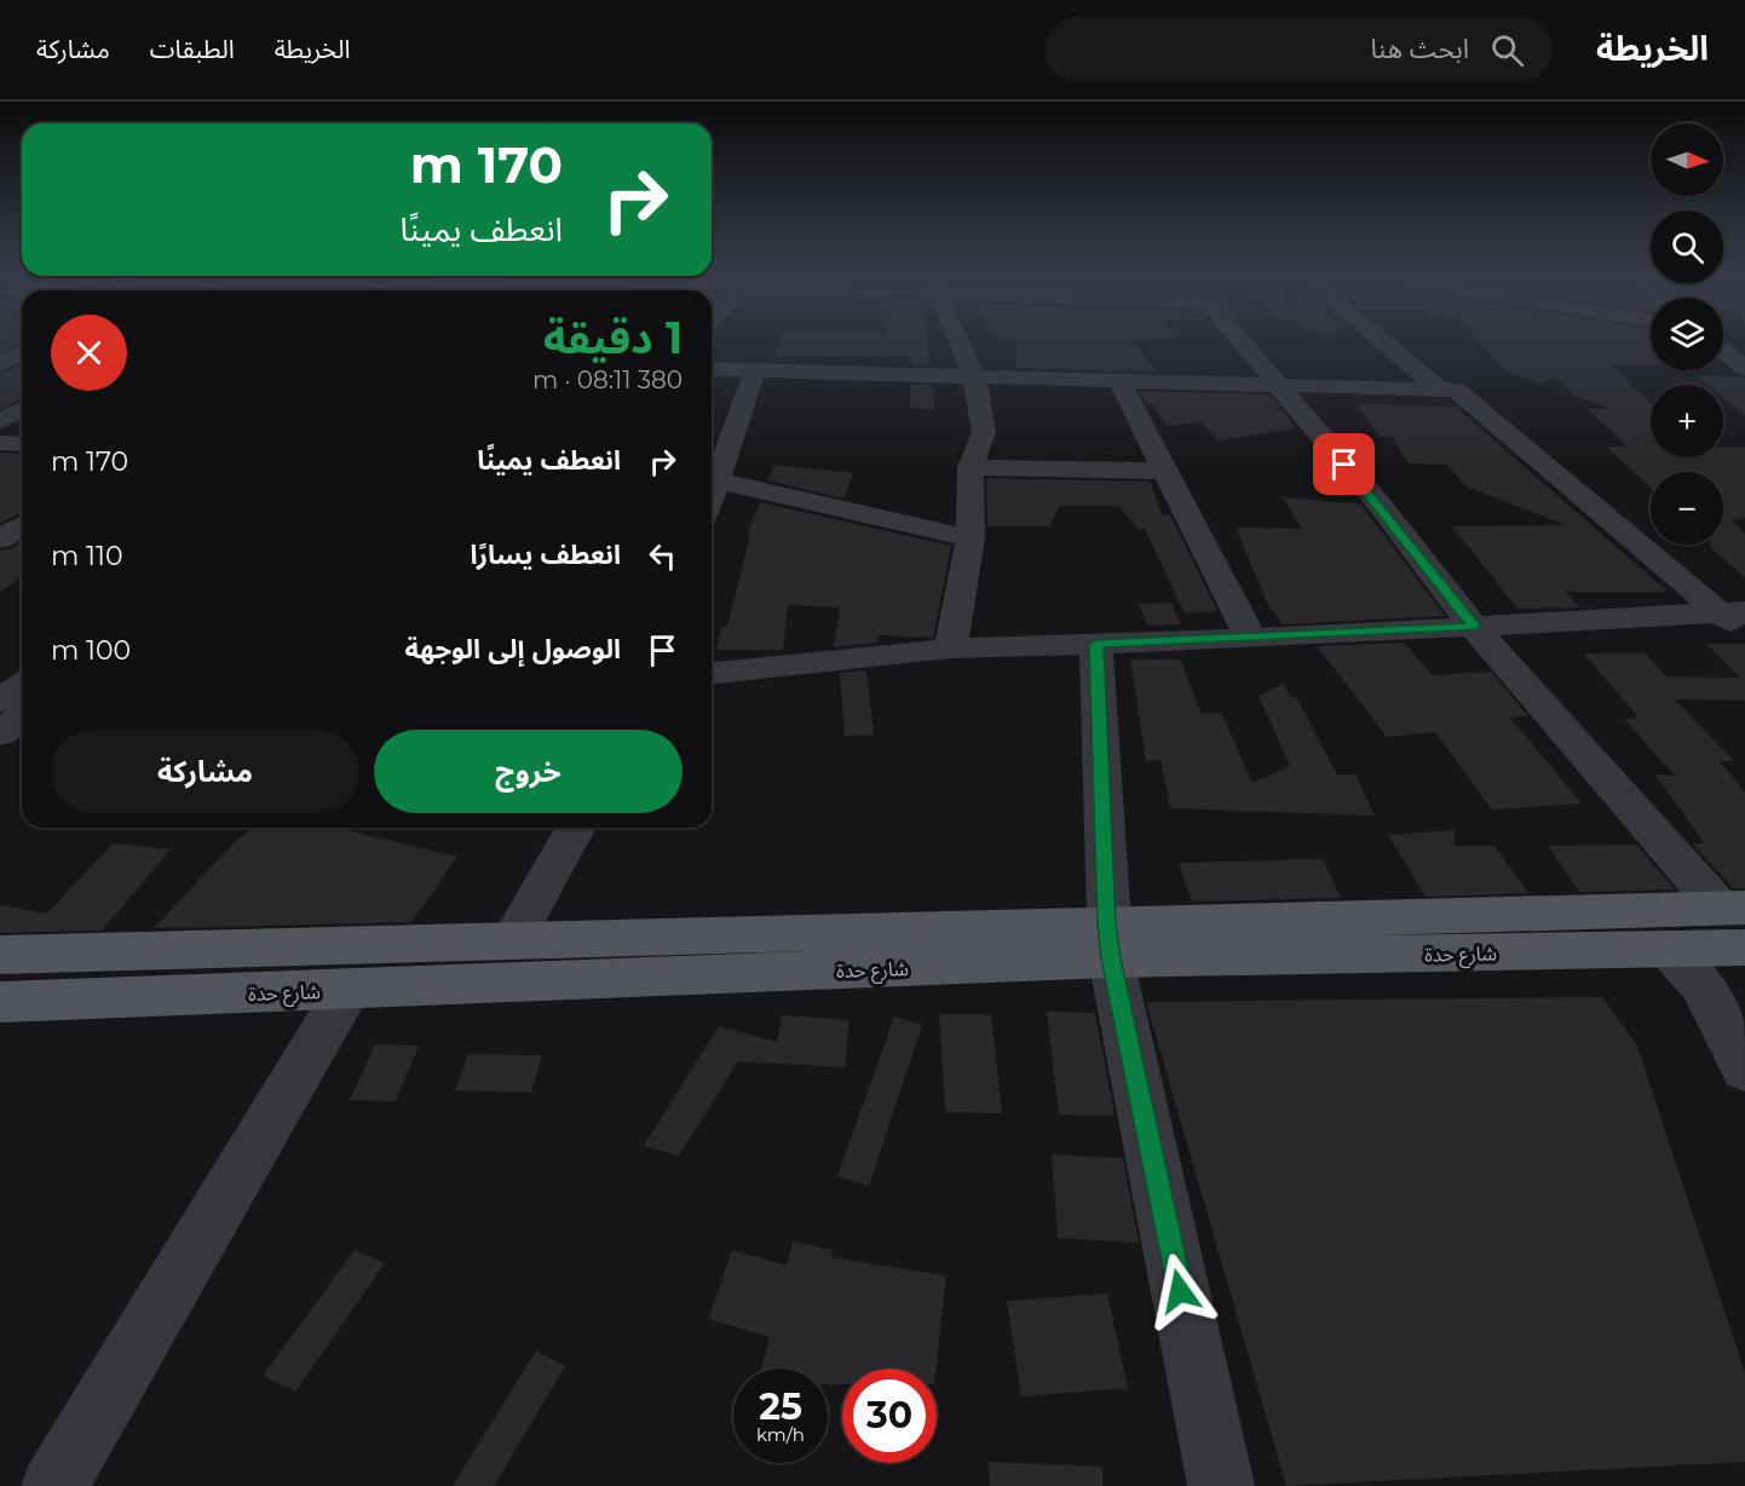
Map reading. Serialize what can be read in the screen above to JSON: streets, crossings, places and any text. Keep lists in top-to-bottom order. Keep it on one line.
{"streets":{"main road":["شارع حدة"]},"north":"right","page":{"header":"الخريطة","search":"ابحث هنا","nav":["الخريطة","الطبقات","مشاركة"],"map_buttons":["+","−"],"turn":["170 m","انعطف يمينًا"],"heading":["1 دقيقة","380 m · 08:11"],"list":[{"name":"انعطف يمينًا","value":"170 m"},{"name":"انعطف يسارًا","value":"110 m"},{"name":"الوصول إلى الوجهة","value":"100 m"}],"buttons":["خروج","مشاركة"],"speed":"25 km/h","limit":"30"}}
